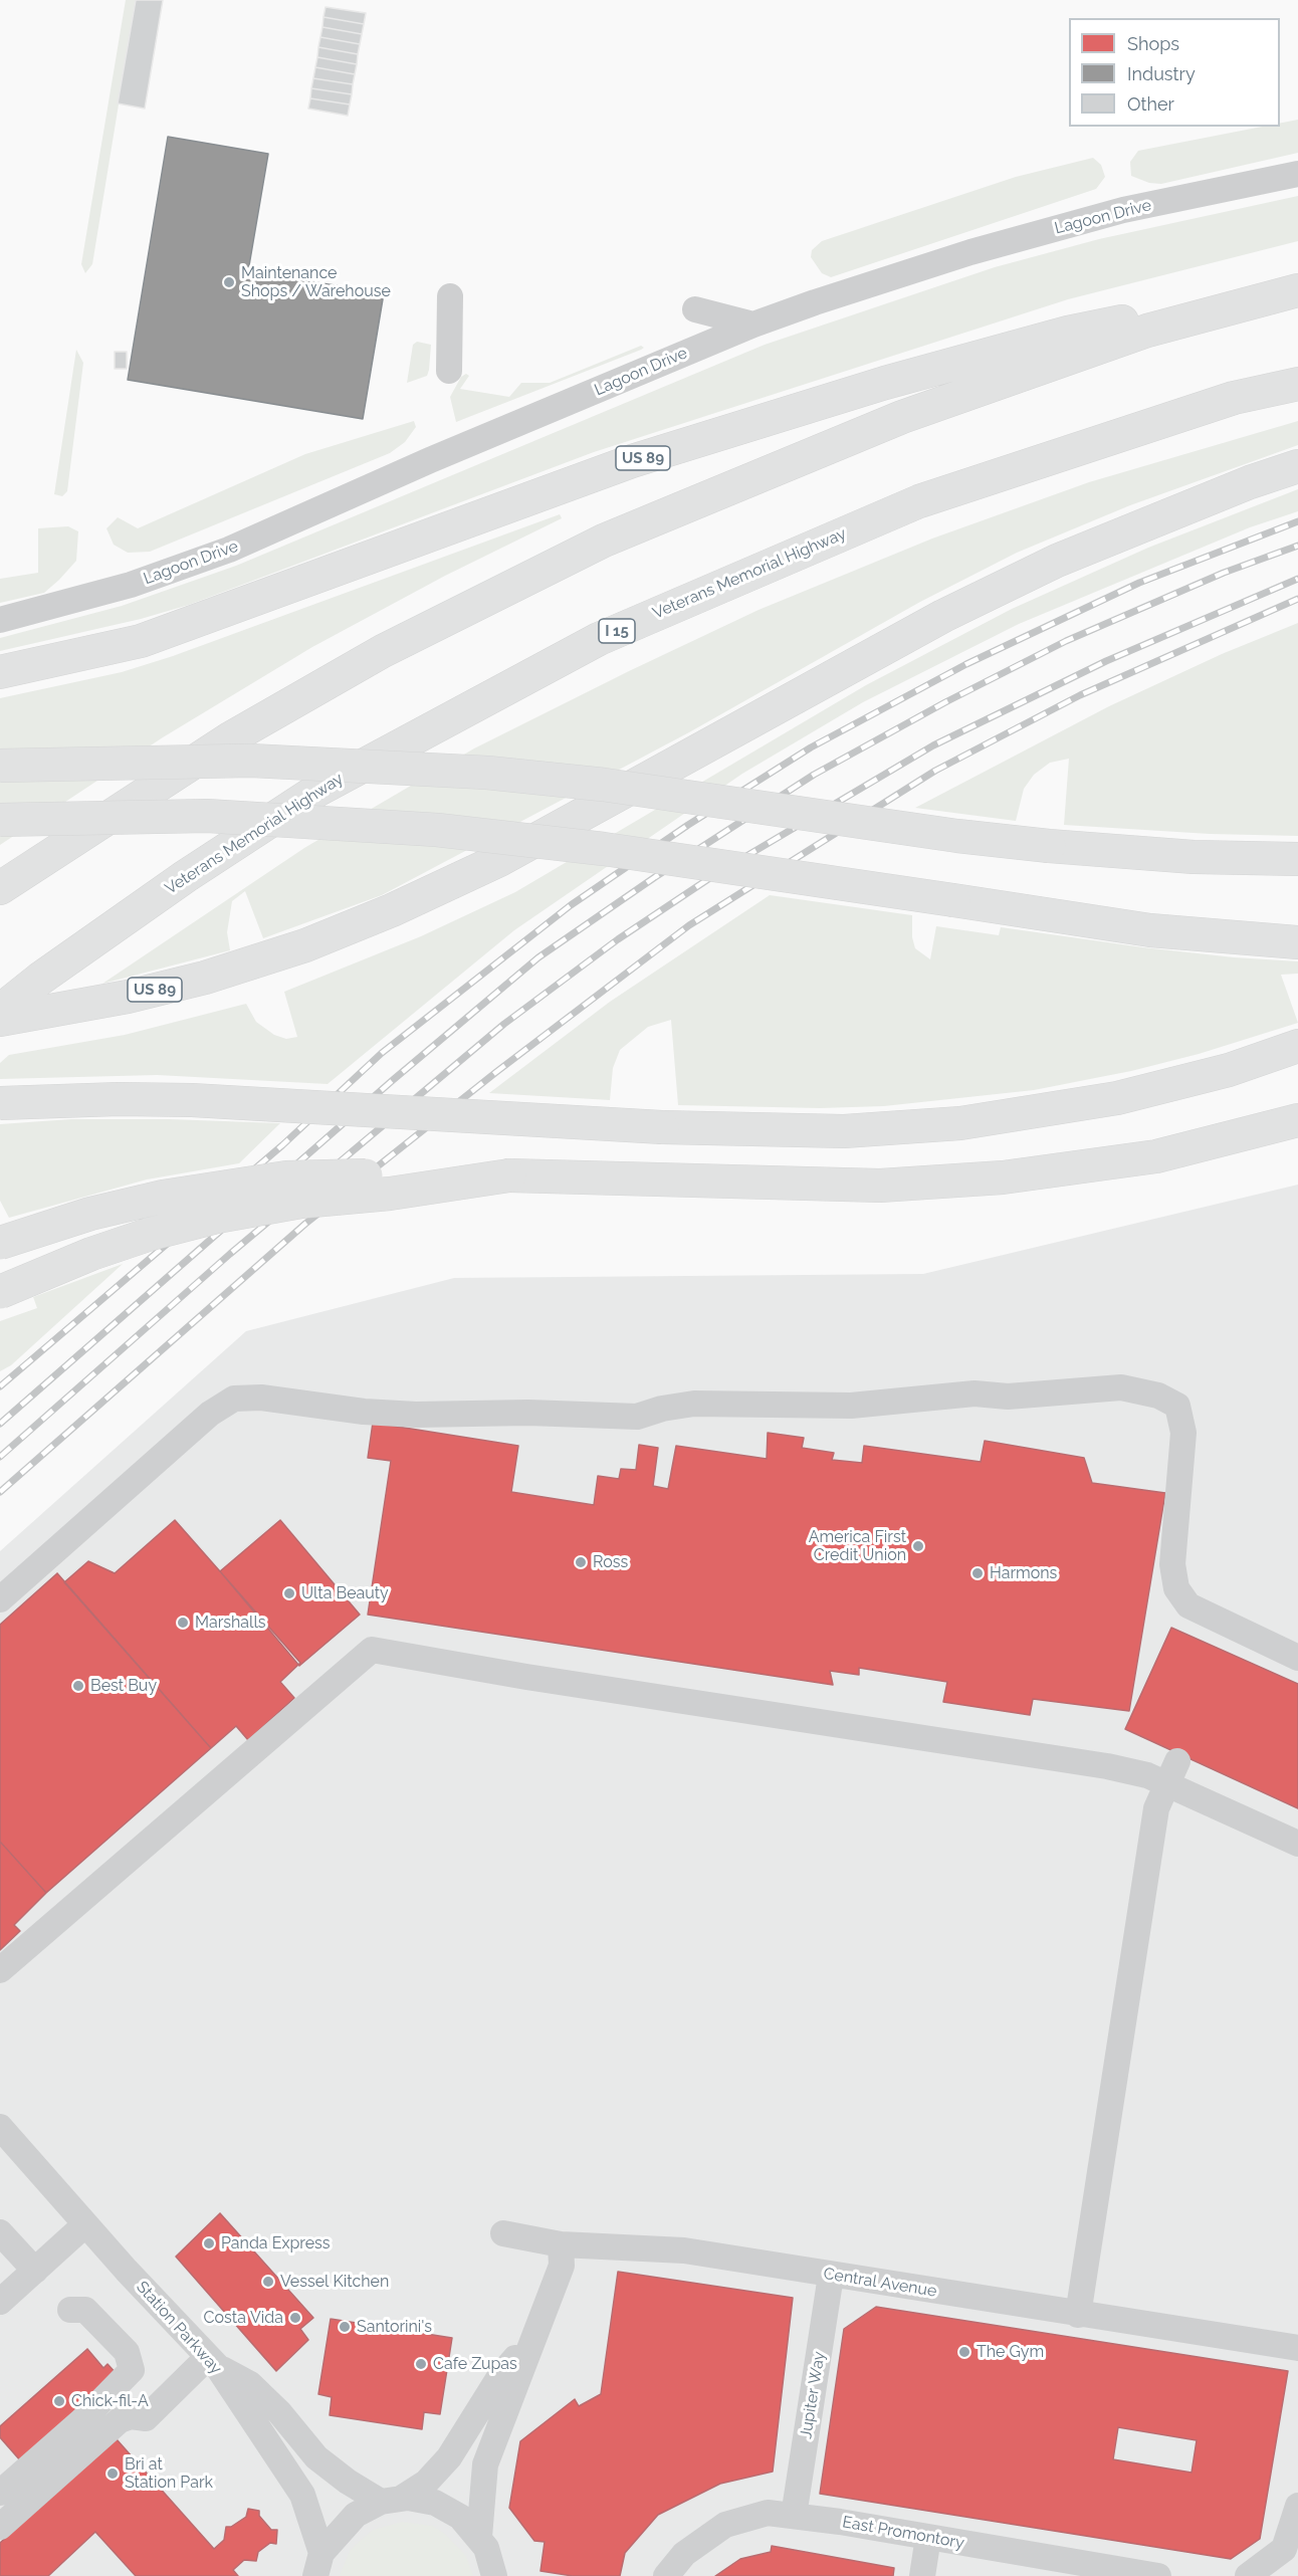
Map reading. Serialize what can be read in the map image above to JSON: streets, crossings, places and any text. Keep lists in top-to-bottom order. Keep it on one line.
{"streets":{"highway":["US 89","Veterans Memorial Highway","I 15"],"street":["Lagoon Drive","Central Avenue","Station Parkway","Jupiter Way","East Promontory"]},"crossings":[["Central Avenue","Jupiter Way"],["Jupiter Way","East Promontory"]],"places":["Maintenance Shops / Warehouse","America First Credit Union","Ross","Harmons","Ulta Beauty","Marshalls","Best Buy","Panda Express","Vessel Kitchen","Costa Vida","Santorini's","The Gym","Cafe Zupas","Chick-fil-A","Bri at Station Park"],"legend":["Shops","Industry","Other"]}
